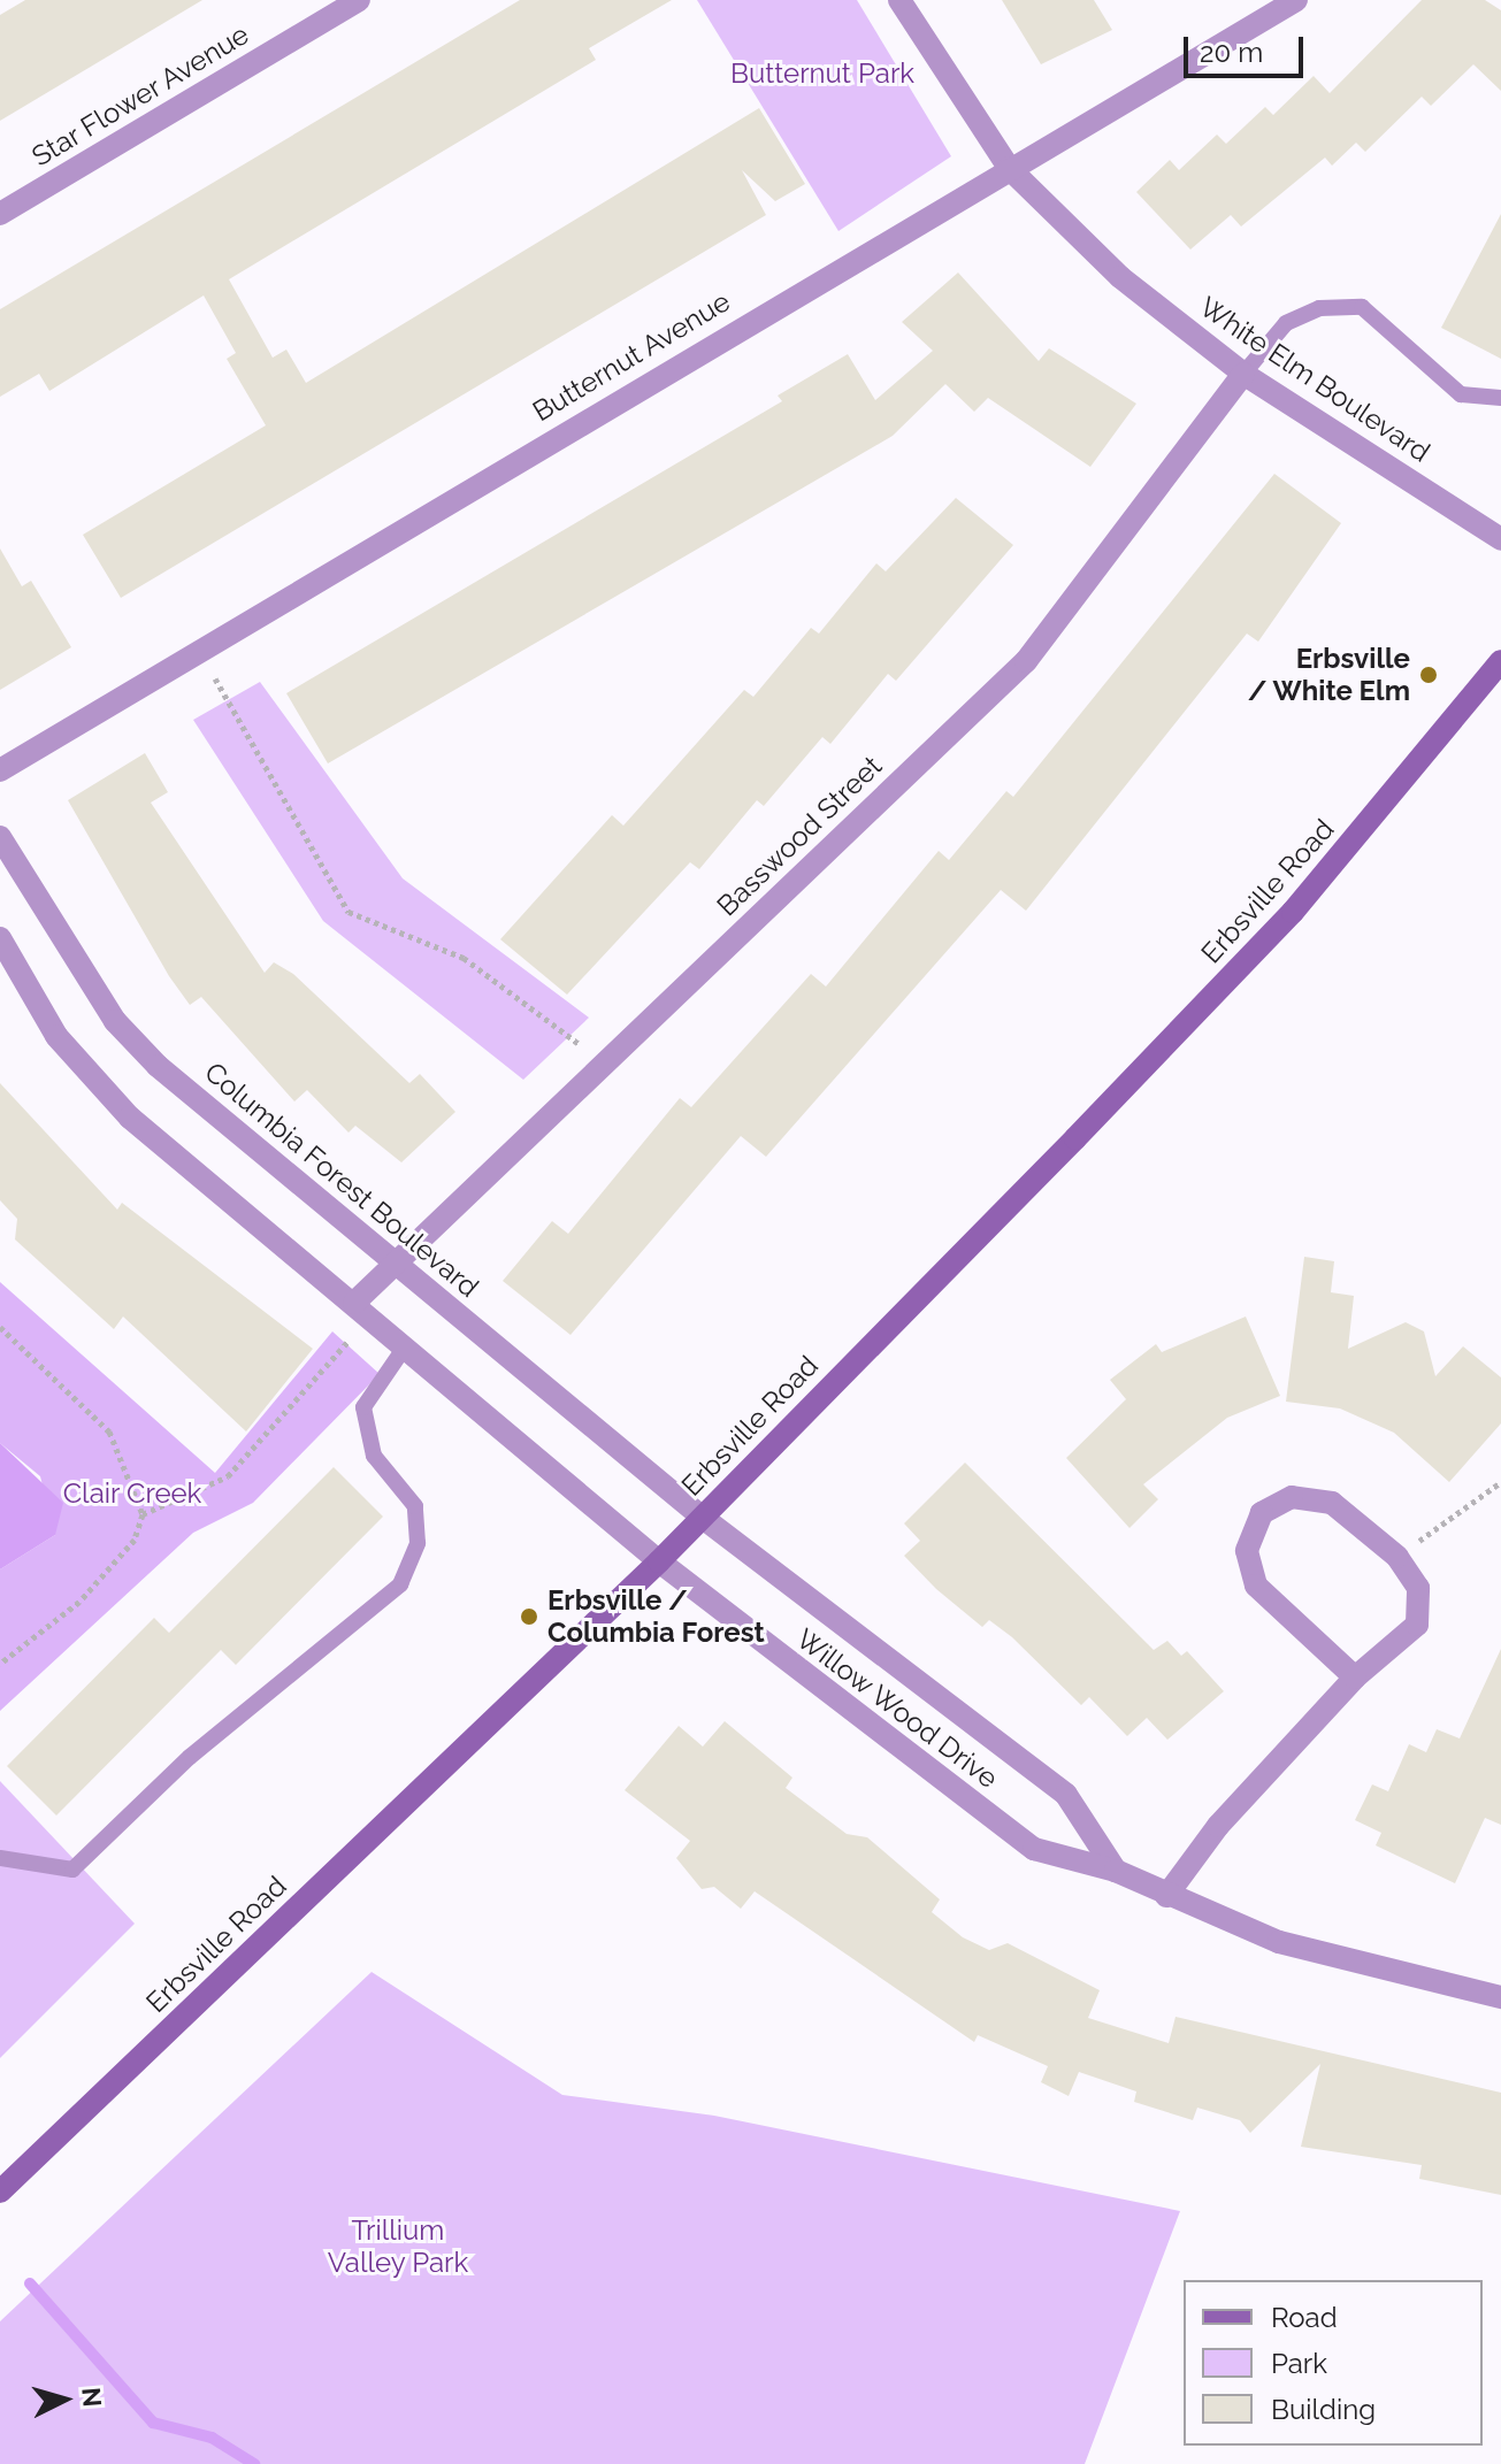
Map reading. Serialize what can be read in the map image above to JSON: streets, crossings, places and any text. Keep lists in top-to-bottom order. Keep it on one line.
{"streets":{"main road":["Erbsville Road"],"street":["Star Flower Avenue","Butternut Avenue","White Elm Boulevard","Basswood Street","Columbia Forest Boulevard","Willow Wood Drive"]},"crossings":[["Butternut Avenue","White Elm Boulevard"],["White Elm Boulevard","Basswood Street"],["Basswood Street","Columbia Forest Boulevard"],["Erbsville Road","Columbia Forest Boulevard"],["Erbsville Road","Willow Wood Drive"],["Columbia Forest Boulevard","Willow Wood Drive"]],"parks":["Butternut Park","Clair Creek","Trillium Valley Park"],"places":["Erbsville / White Elm","Erbsville / Columbia Forest"],"legend":["Road","Park","Building"],"scale_bar":"20 m","north":"right"}
